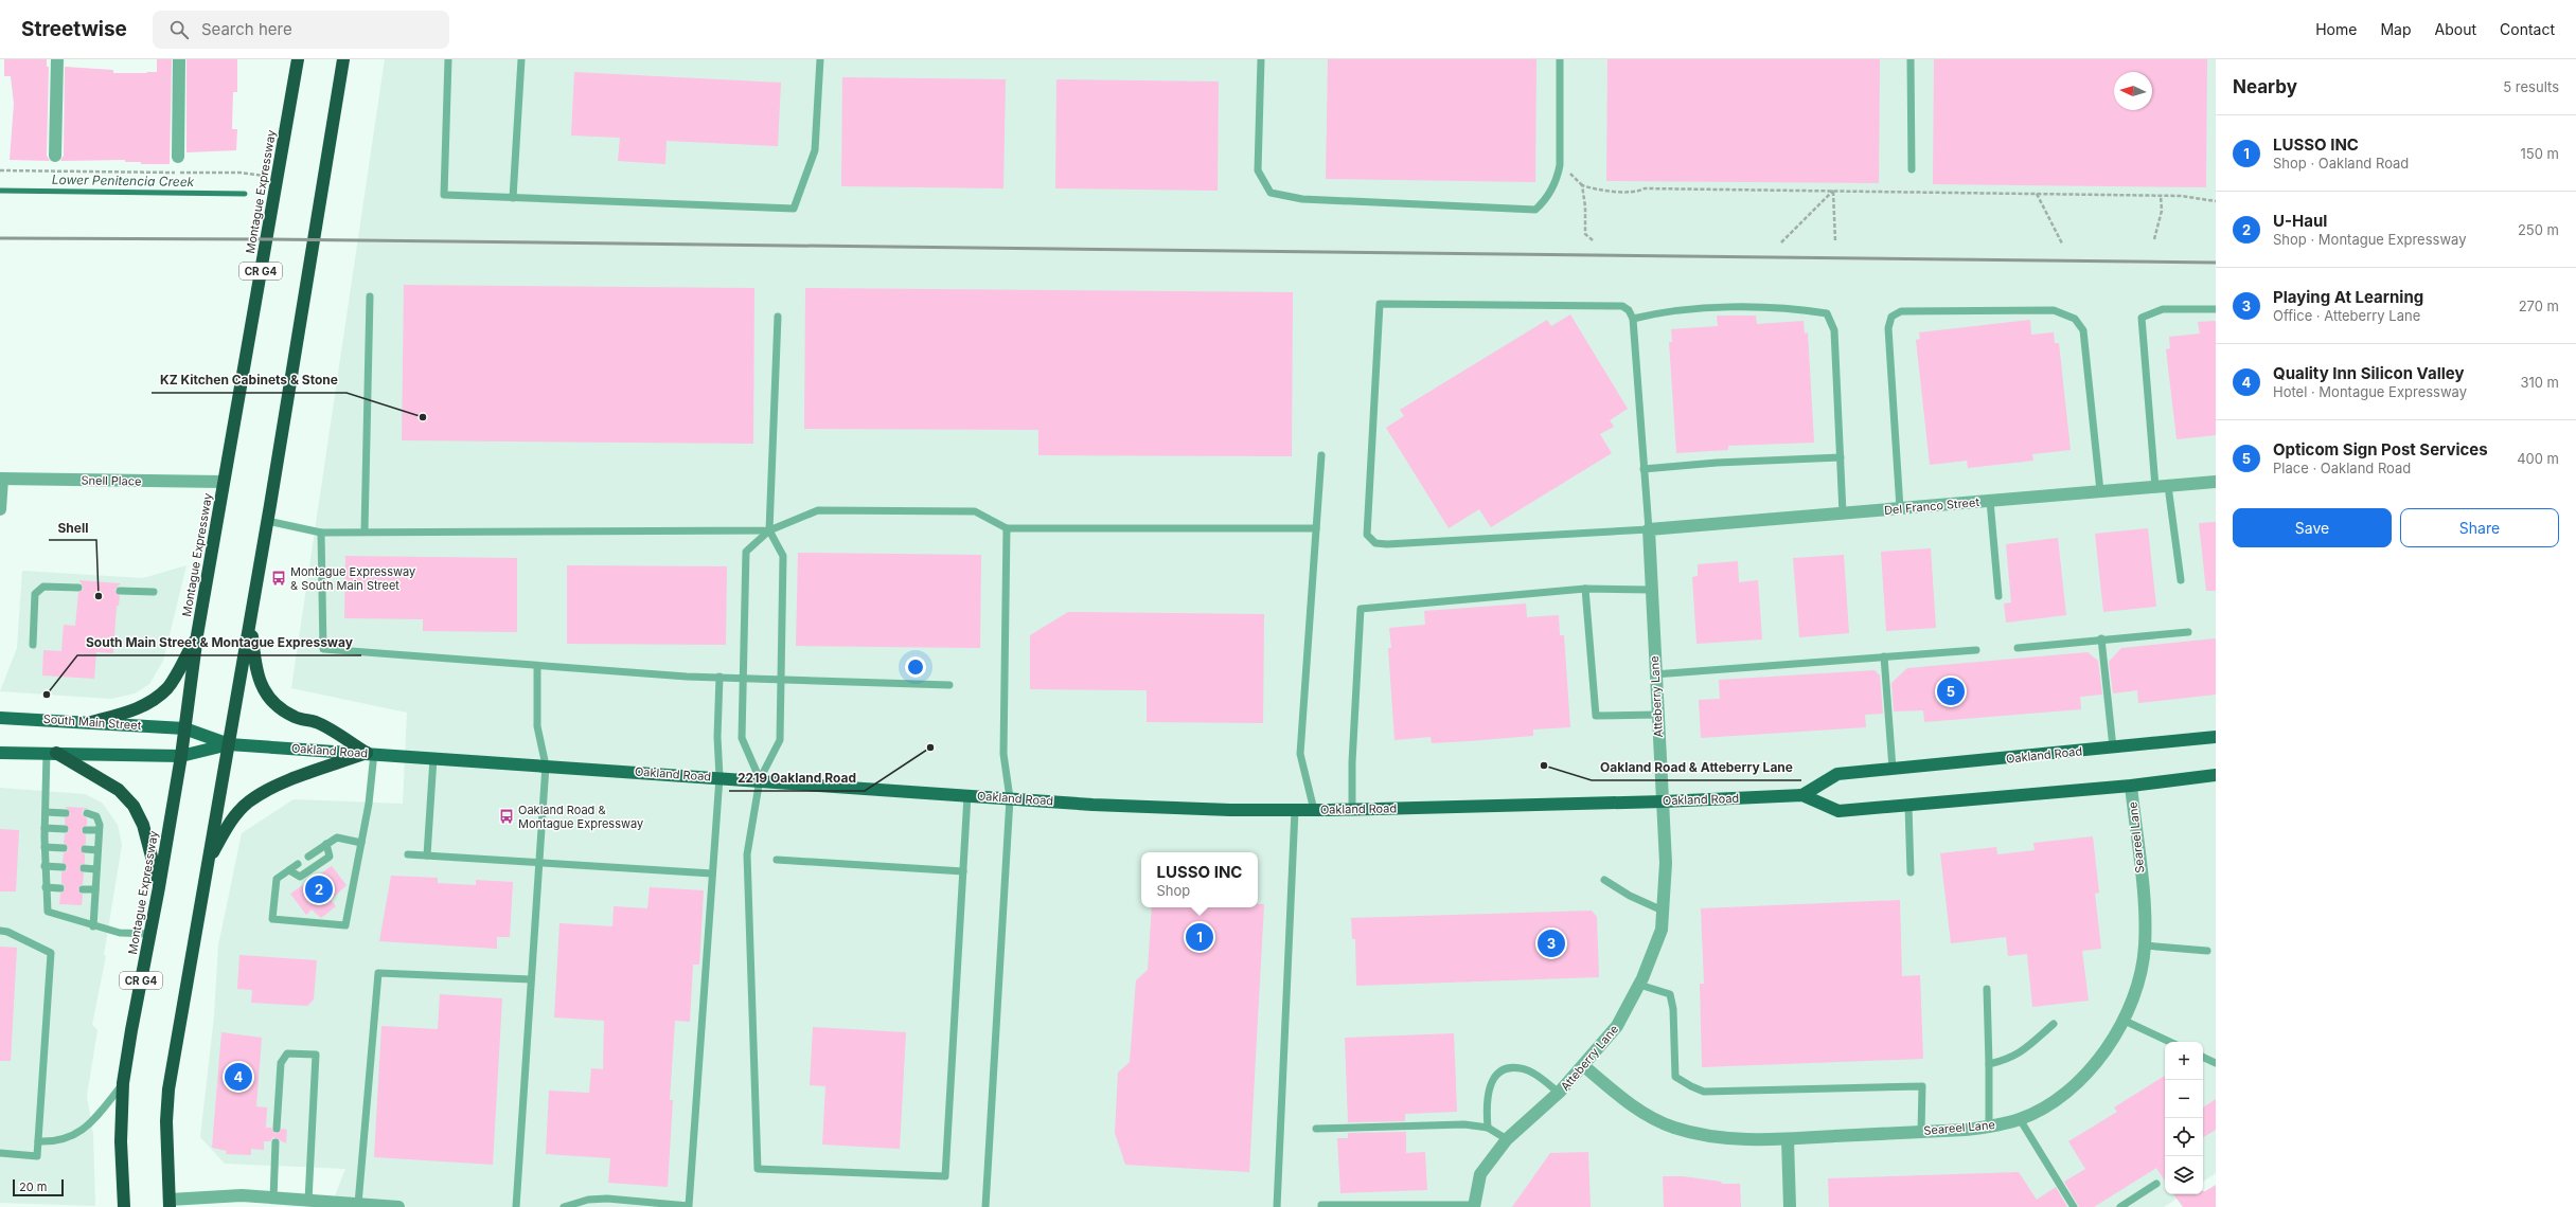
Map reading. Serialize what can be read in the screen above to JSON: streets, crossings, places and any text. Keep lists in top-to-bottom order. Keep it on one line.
{"streets":{"highway":["Montague Expressway","CR G4"],"main road":["South Main Street","Oakland Road"],"street":["Snell Place","Del Franco Street","Atteberry Lane","Seareel Lane"]},"crossings":[["Montague Expressway","Snell Place"],["Montague Expressway","South Main Street"],["Montague Expressway","Oakland Road"],["Del Franco Street","Atteberry Lane"],["Atteberry Lane","Oakland Road"],["Atteberry Lane","Seareel Lane"],["South Main Street","Oakland Road"],["Oakland Road","Seareel Lane"]],"water":["Lower Penitencia Creek"],"places":{"other":["KZ Kitchen Cabinets & Stone","Shell","South Main Street & Montague Expressway","2219 Oakland Road","Oakland Road & Atteberry Lane"],"bus stop":["Montague Expressway & South Main Street","Oakland Road & Montague Expressway"]},"scale_bar":"20 m","north":"left","page":{"header":"Streetwise","search":"Search here","nav":["Home","Map","About","Contact"],"heading":["Nearby","5 results"],"list":[{"mark":"1","name":"LUSSO INC","note":"Shop · Oakland Road","value":"150 m"},{"mark":"2","name":"U-Haul","note":"Shop · Montague Expressway","value":"250 m"},{"mark":"3","name":"Playing At Learning","note":"Office · Atteberry Lane","value":"270 m"},{"mark":"4","name":"Quality Inn Silicon Valley","note":"Hotel · Montague Expressway","value":"310 m"},{"mark":"5","name":"Opticom Sign Post Services","note":"Place · Oakland Road","value":"400 m"}],"buttons":["Save","Share"],"pins":["5","2","1","3","4"],"popup":["LUSSO INC","Shop"],"map_buttons":["+","−"],"scale":"20 m"}}
